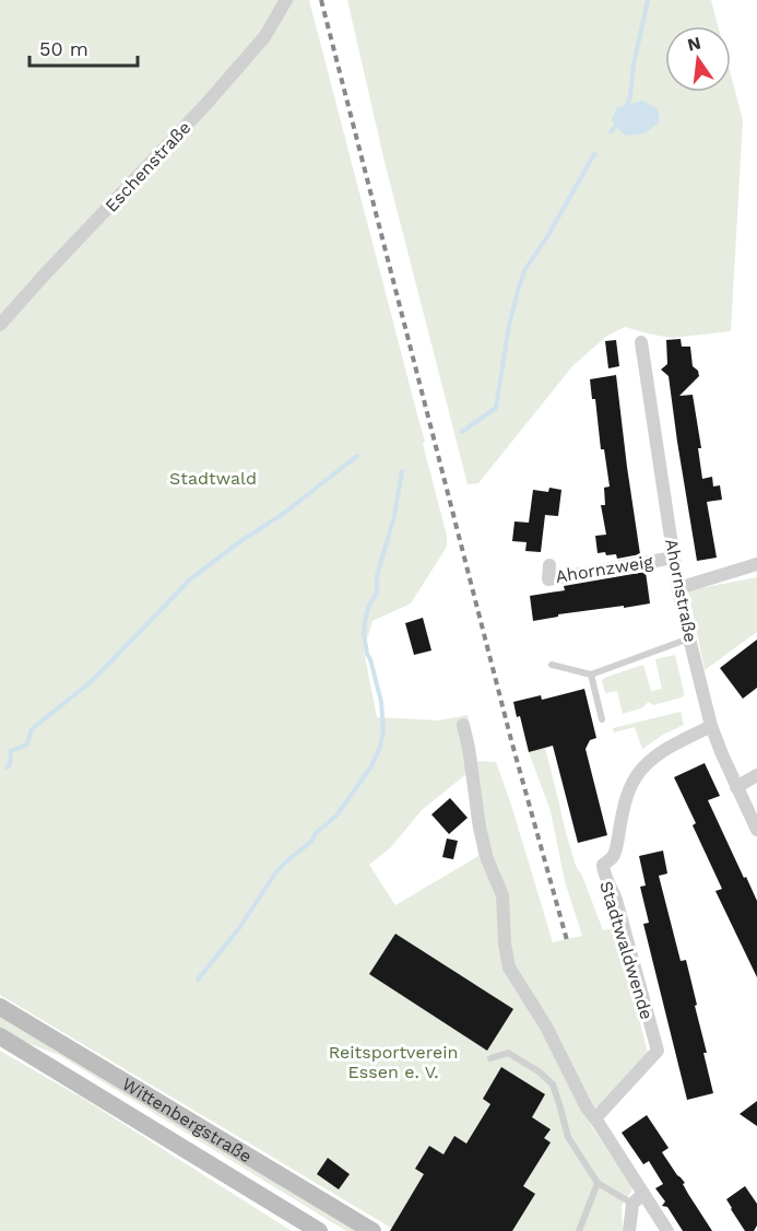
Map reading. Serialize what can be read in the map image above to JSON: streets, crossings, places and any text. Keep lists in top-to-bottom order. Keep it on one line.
{"streets":{"main road":["Wittenbergstraße"],"street":["Eschenstraße","Ahornzweig","Ahornstraße","Stadtwaldwende"]},"crossings":[["Ahornzweig","Ahornstraße"],["Ahornstraße","Stadtwaldwende"]],"parks":["Stadtwald","Reitsportverein Essen e. V."],"scale_bar":"50 m","north":"top"}
